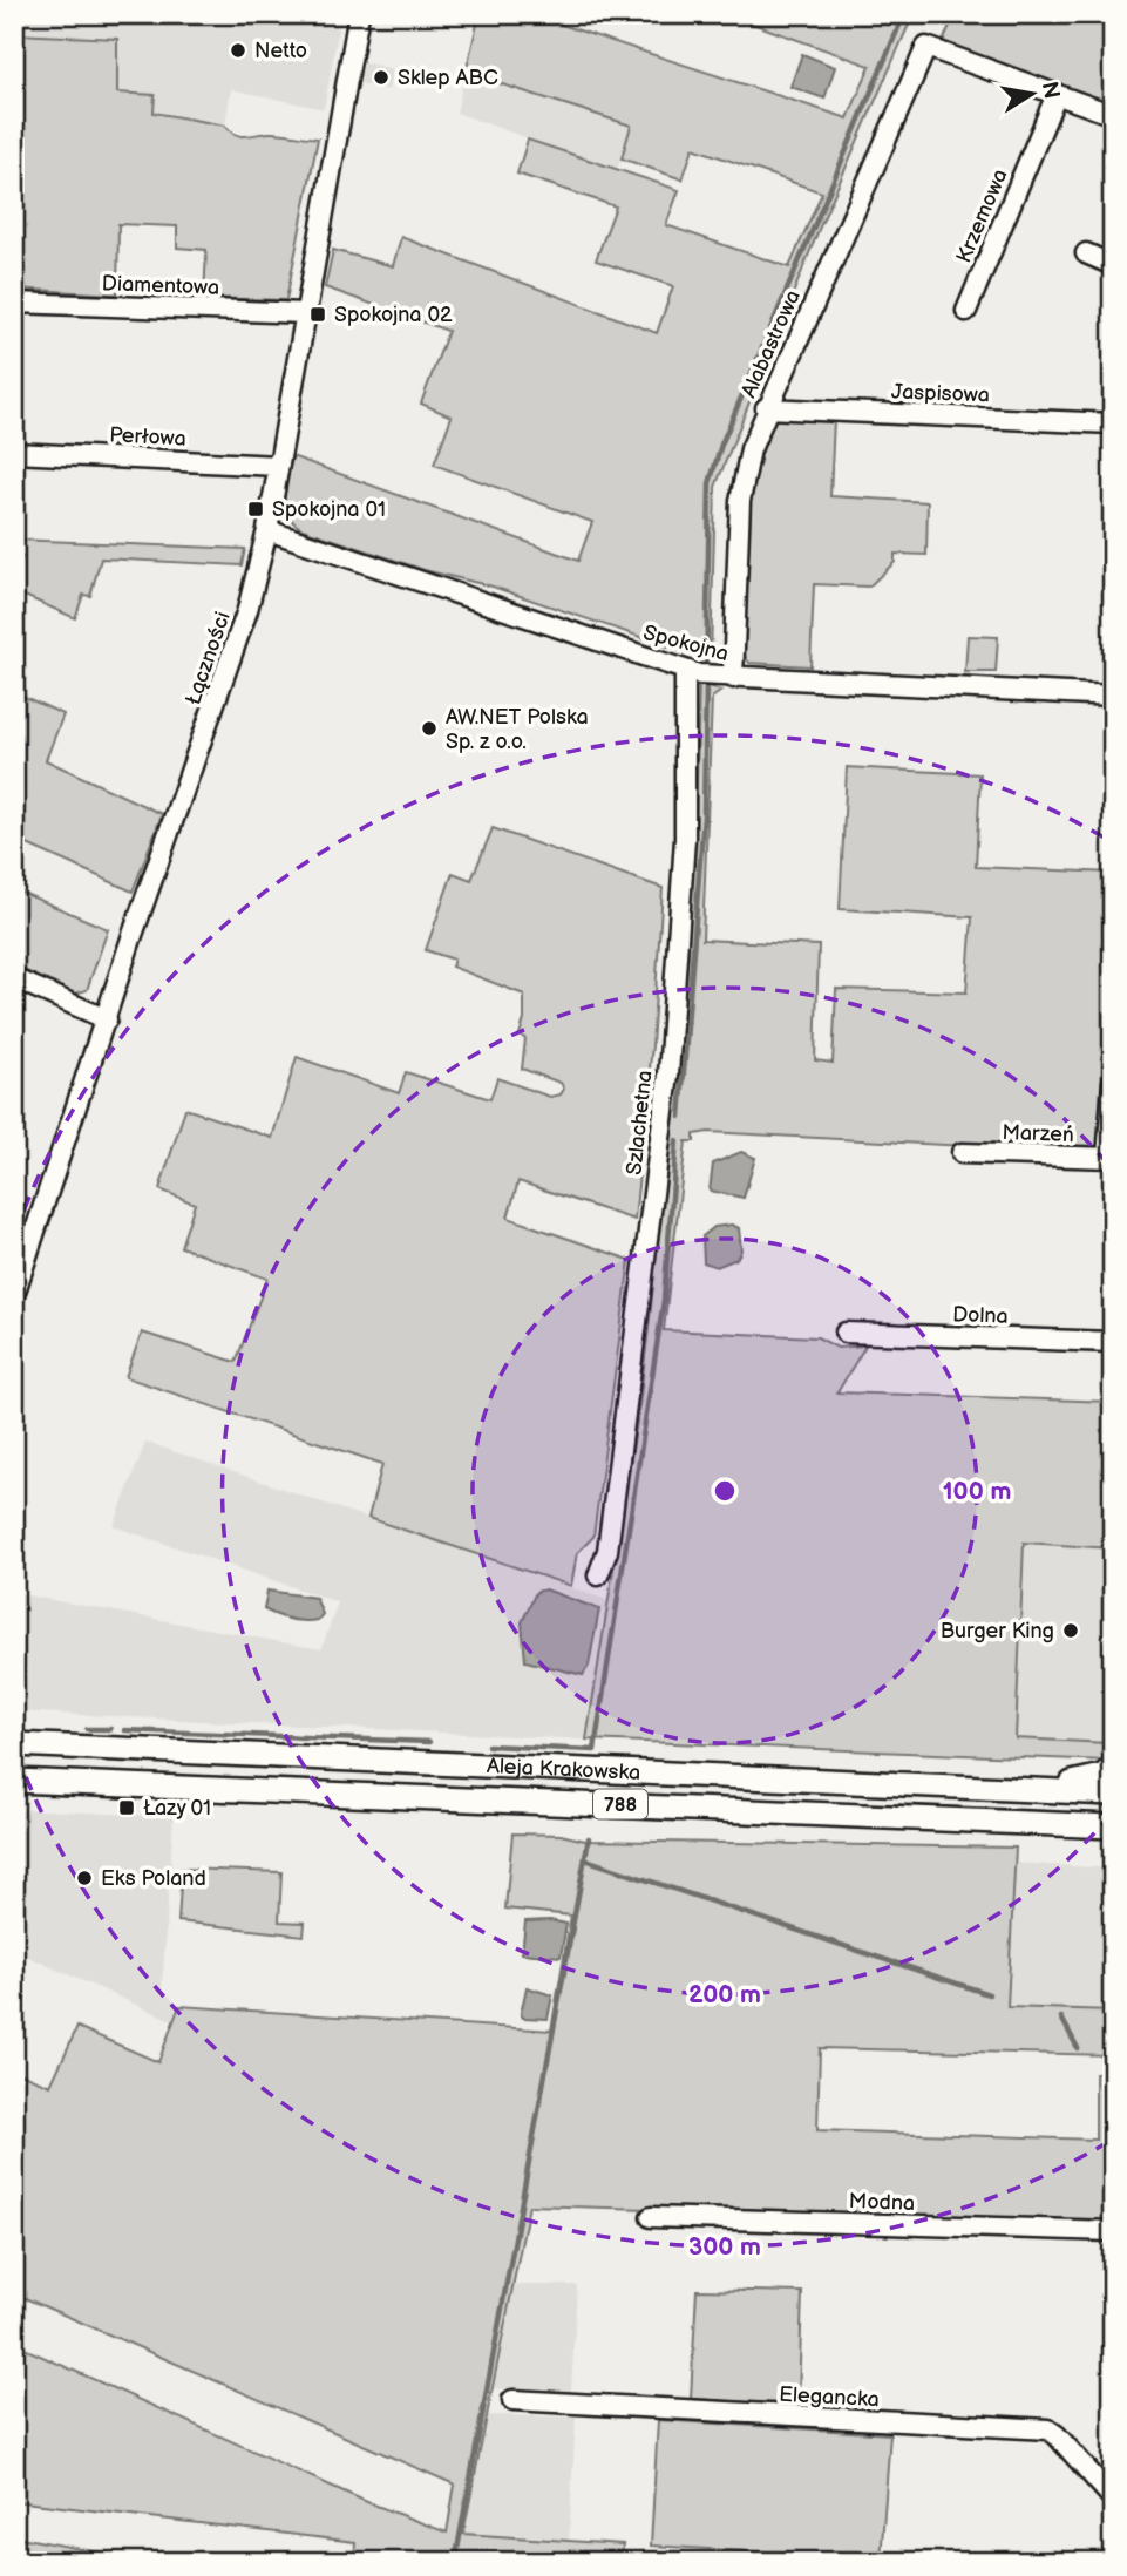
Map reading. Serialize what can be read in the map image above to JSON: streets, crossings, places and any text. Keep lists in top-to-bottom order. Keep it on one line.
{"streets":{"main road":["Aleja Krakowska","788"],"street":["Krzemowa","Diamentowa","Alabastrowa","Jaspisowa","Perłowa","Spokojna","Łączności","Szlachetna","Marzeń","Dolna","Modna","Elegancka"]},"crossings":[["Krzemowa","Alabastrowa"],["Diamentowa","Łączności"],["Alabastrowa","Jaspisowa"],["Alabastrowa","Spokojna"],["Perłowa","Łączności"],["Spokojna","Łączności"],["Spokojna","Szlachetna"]],"places":{"other":["Netto","Sklep ABC","AW.NET Polska Sp. z o.o.","Burger King","Eks Poland"],"transit":["Spokojna 02","Spokojna 01","Łazy 01"]},"north":"right","rings":["100 m","200 m","300 m"]}
